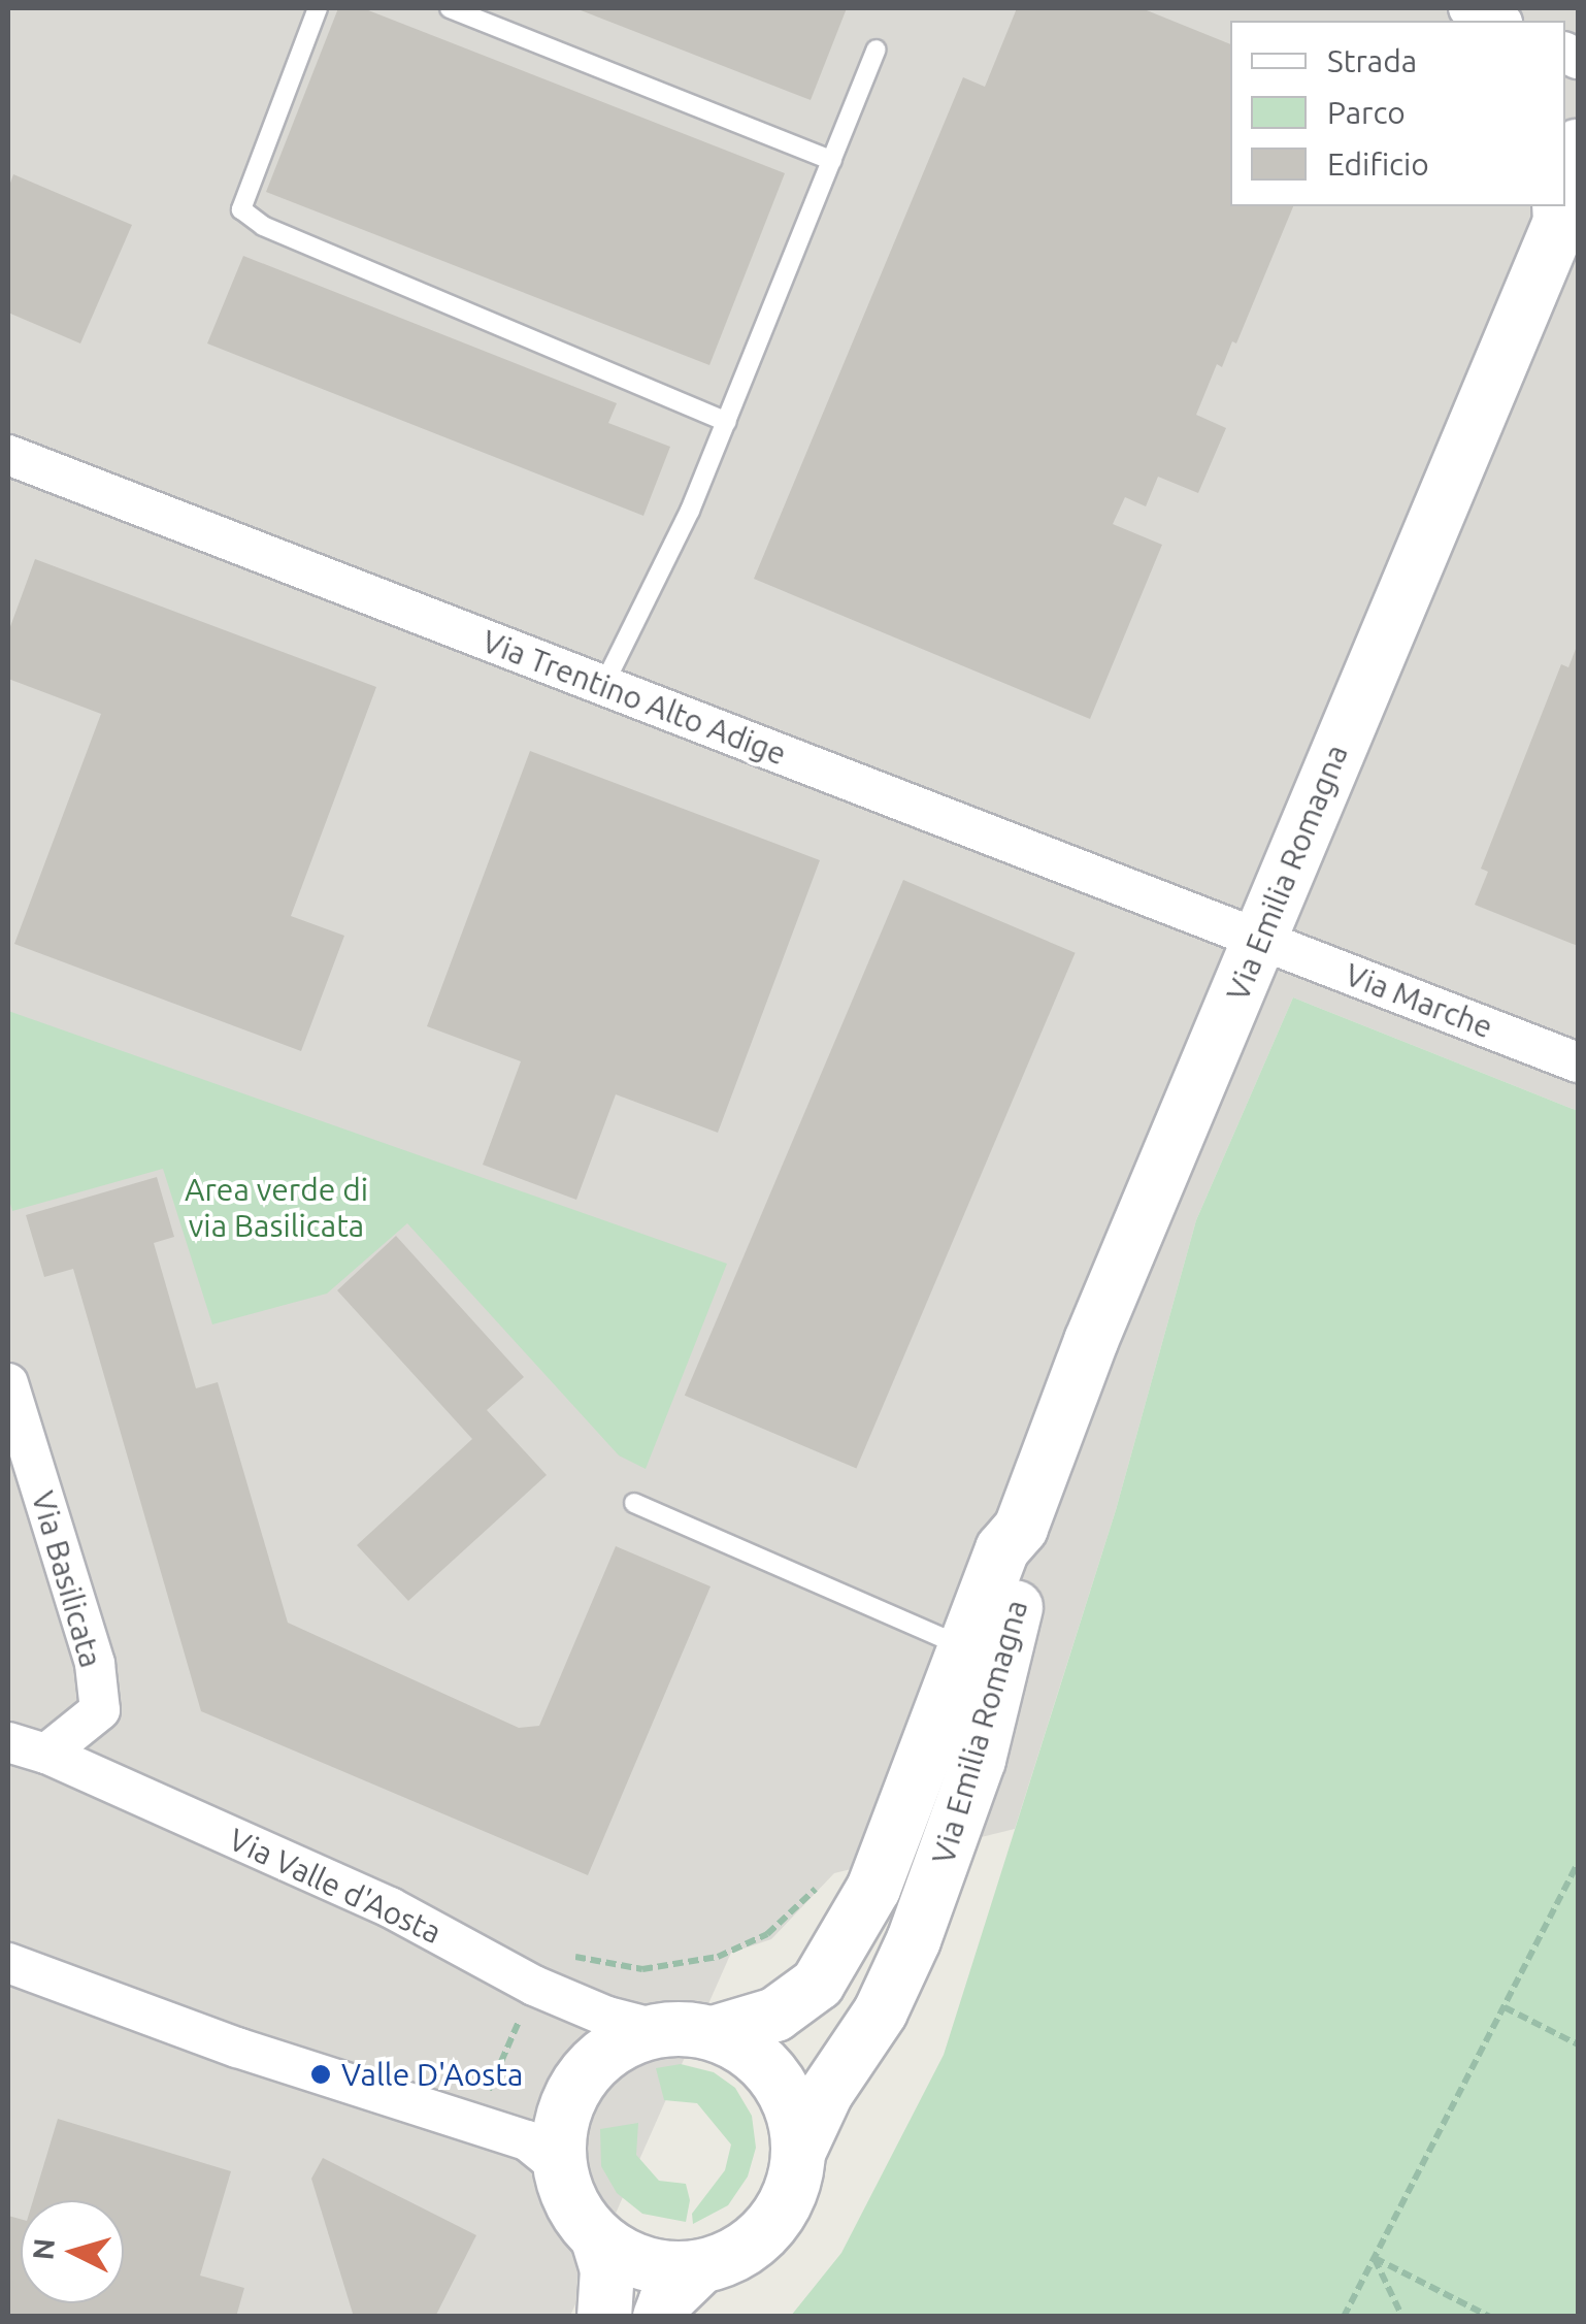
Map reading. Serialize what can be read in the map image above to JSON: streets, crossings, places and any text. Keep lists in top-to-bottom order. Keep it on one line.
{"streets":{"street":["Via Trentino Alto Adige","Via Emilia Romagna","Via Marche","Via Basilicata","Via Valle d'Aosta"]},"crossings":[["Via Trentino Alto Adige","Via Emilia Romagna"],["Via Trentino Alto Adige","Via Marche"],["Via Emilia Romagna","Via Marche"],["Via Emilia Romagna","Via Valle d'Aosta"],["Via Basilicata","Via Valle d'Aosta"]],"parks":["Area verde di via Basilicata"],"places":["Valle D'Aosta"],"legend":["Strada","Parco","Edificio"],"north":"left"}
